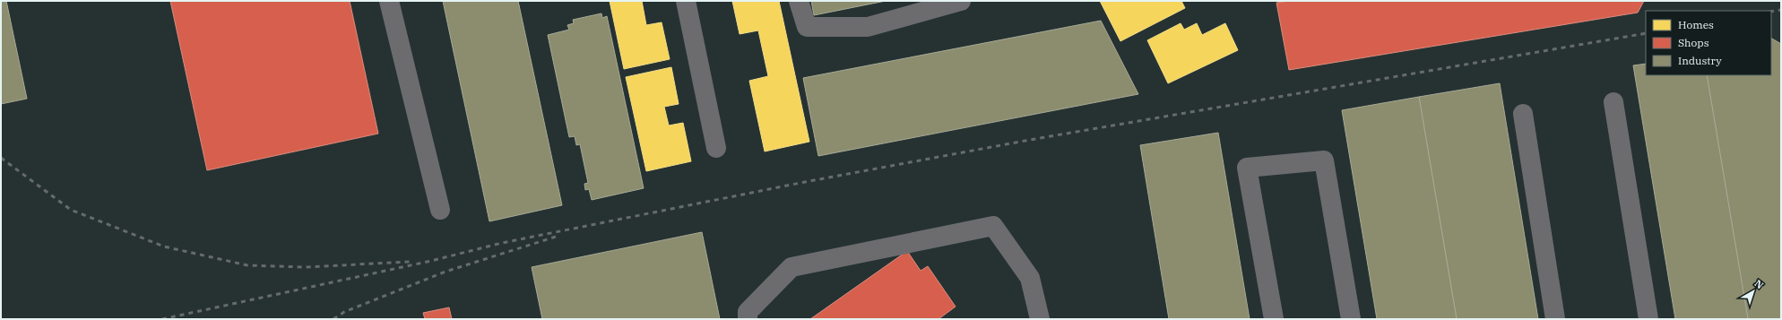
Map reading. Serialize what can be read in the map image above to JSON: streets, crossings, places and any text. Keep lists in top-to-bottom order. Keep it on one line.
{"legend":["Homes","Shops","Industry"],"north":"top right"}
